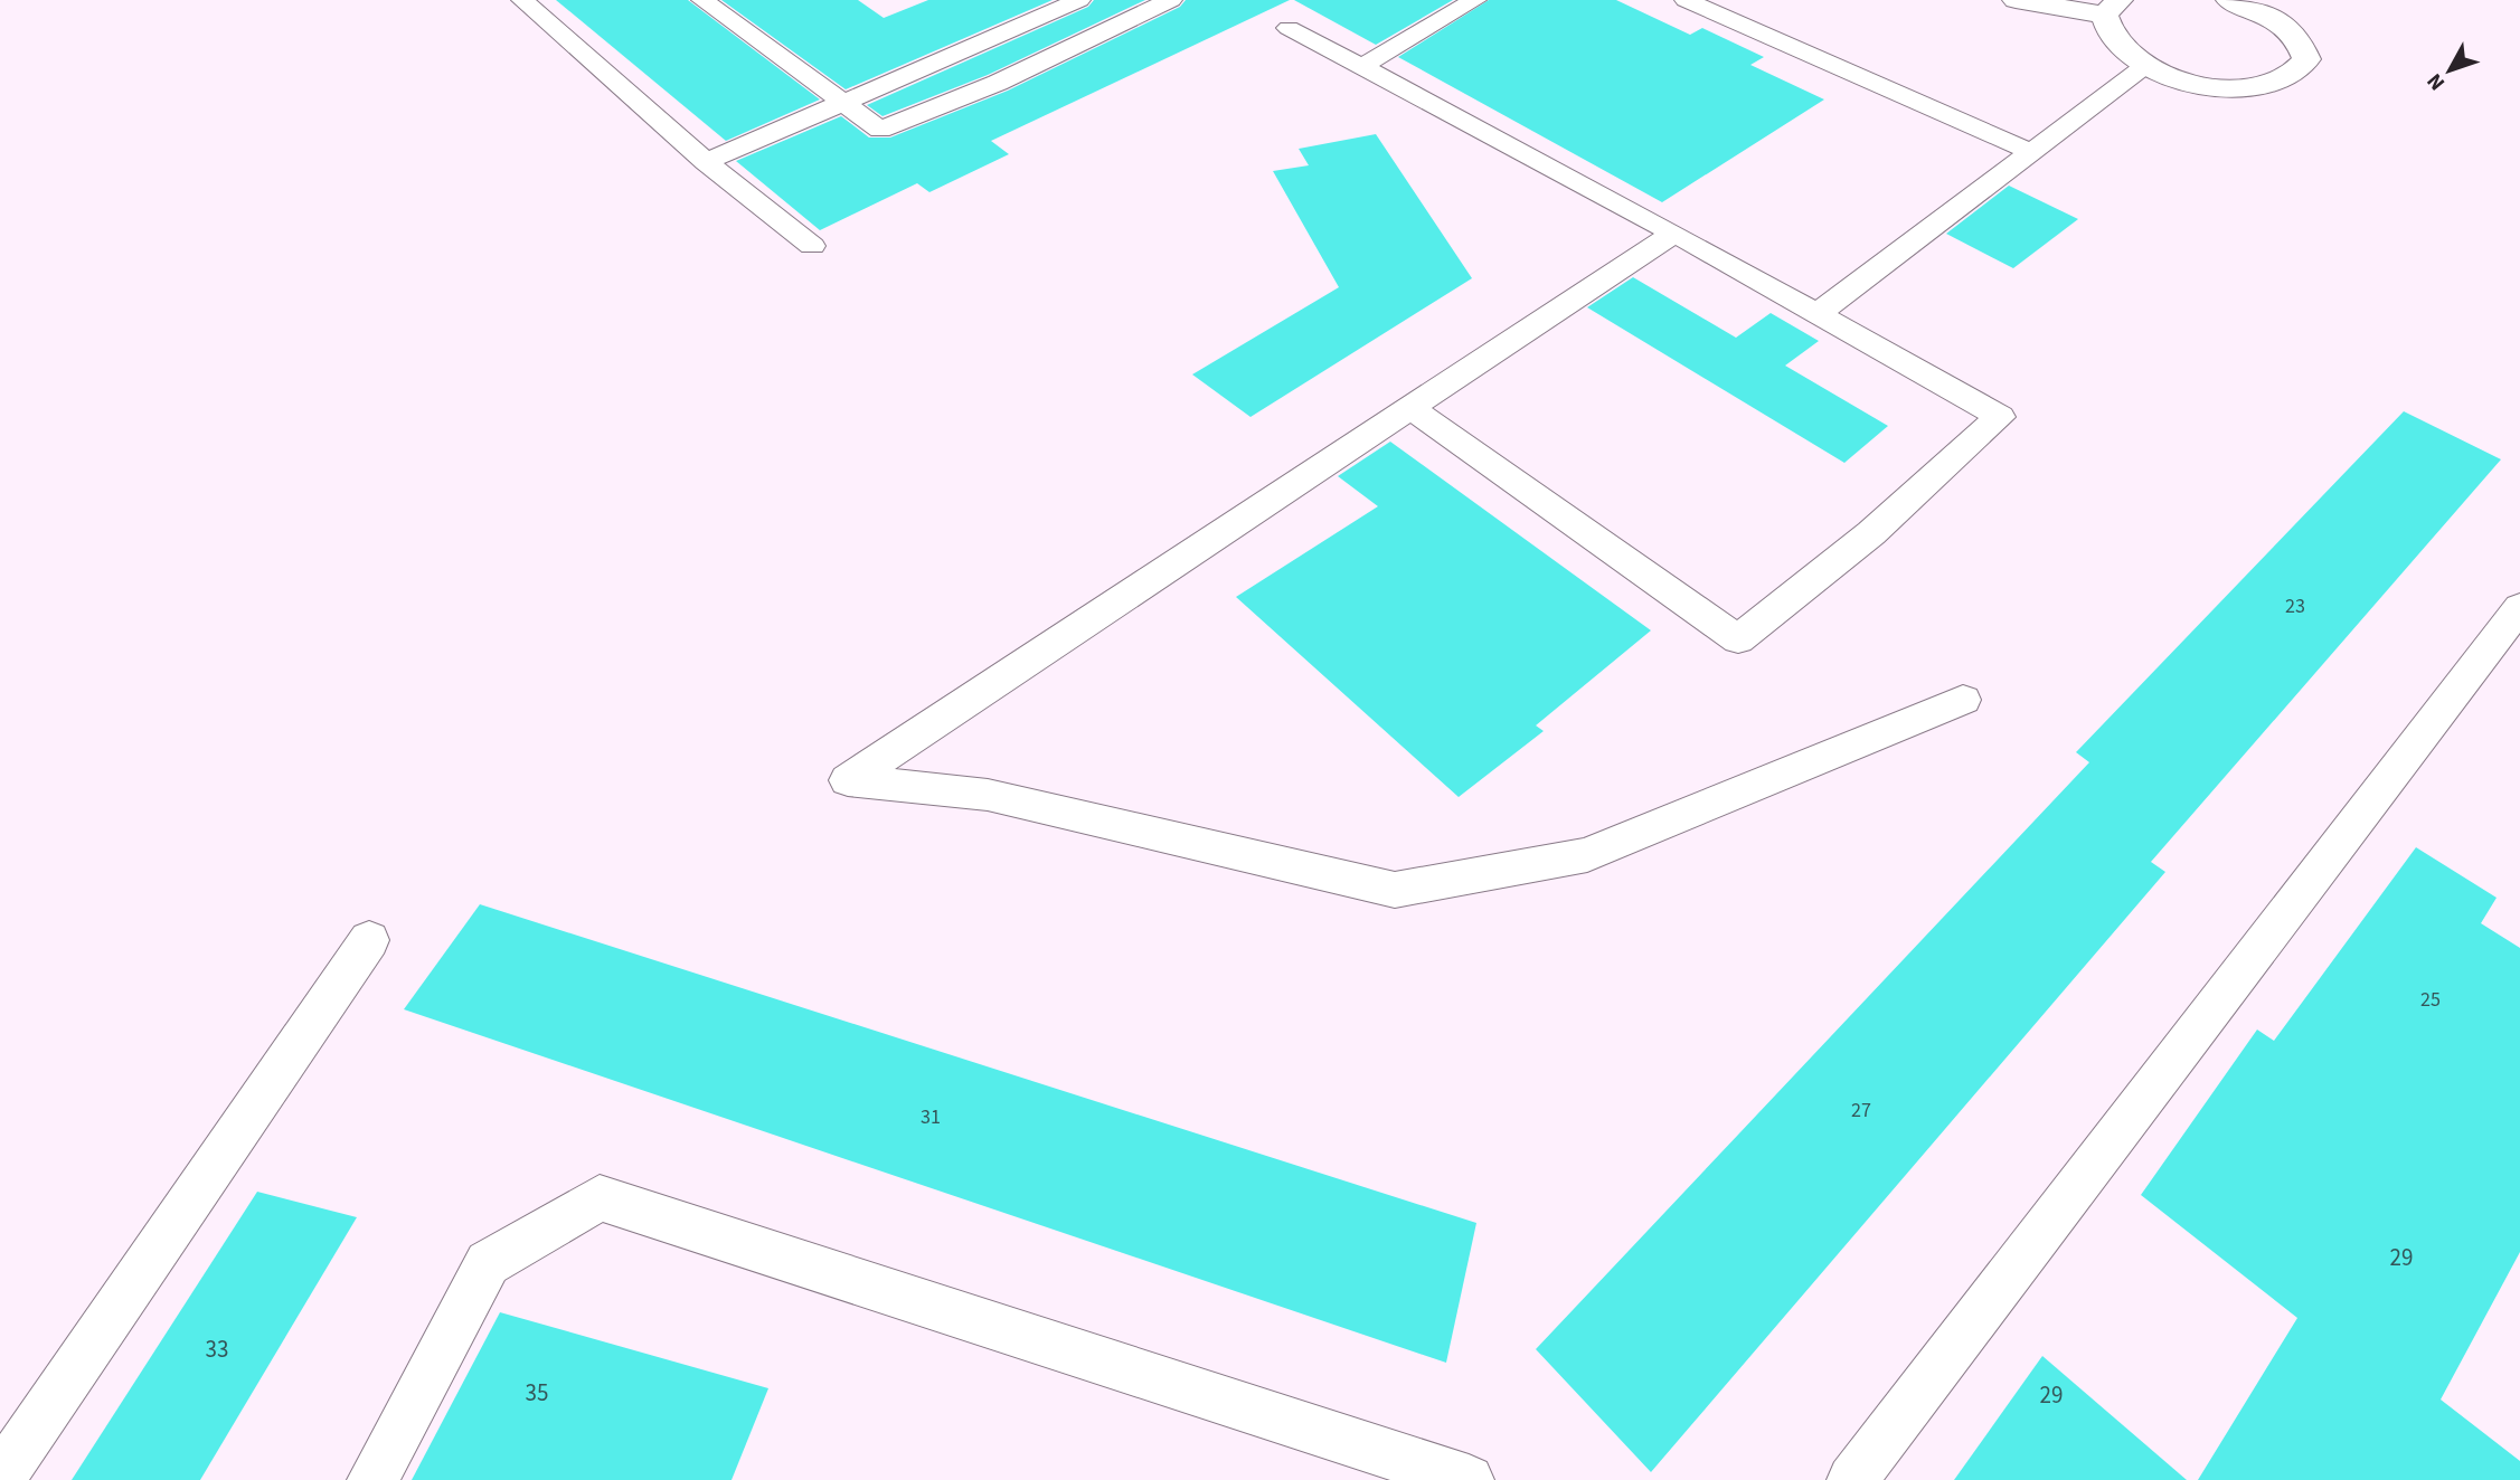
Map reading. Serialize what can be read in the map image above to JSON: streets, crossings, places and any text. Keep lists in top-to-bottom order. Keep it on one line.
{"house_numbers":["23","25","27","31","29","33","35","29"],"north":"bottom left"}
